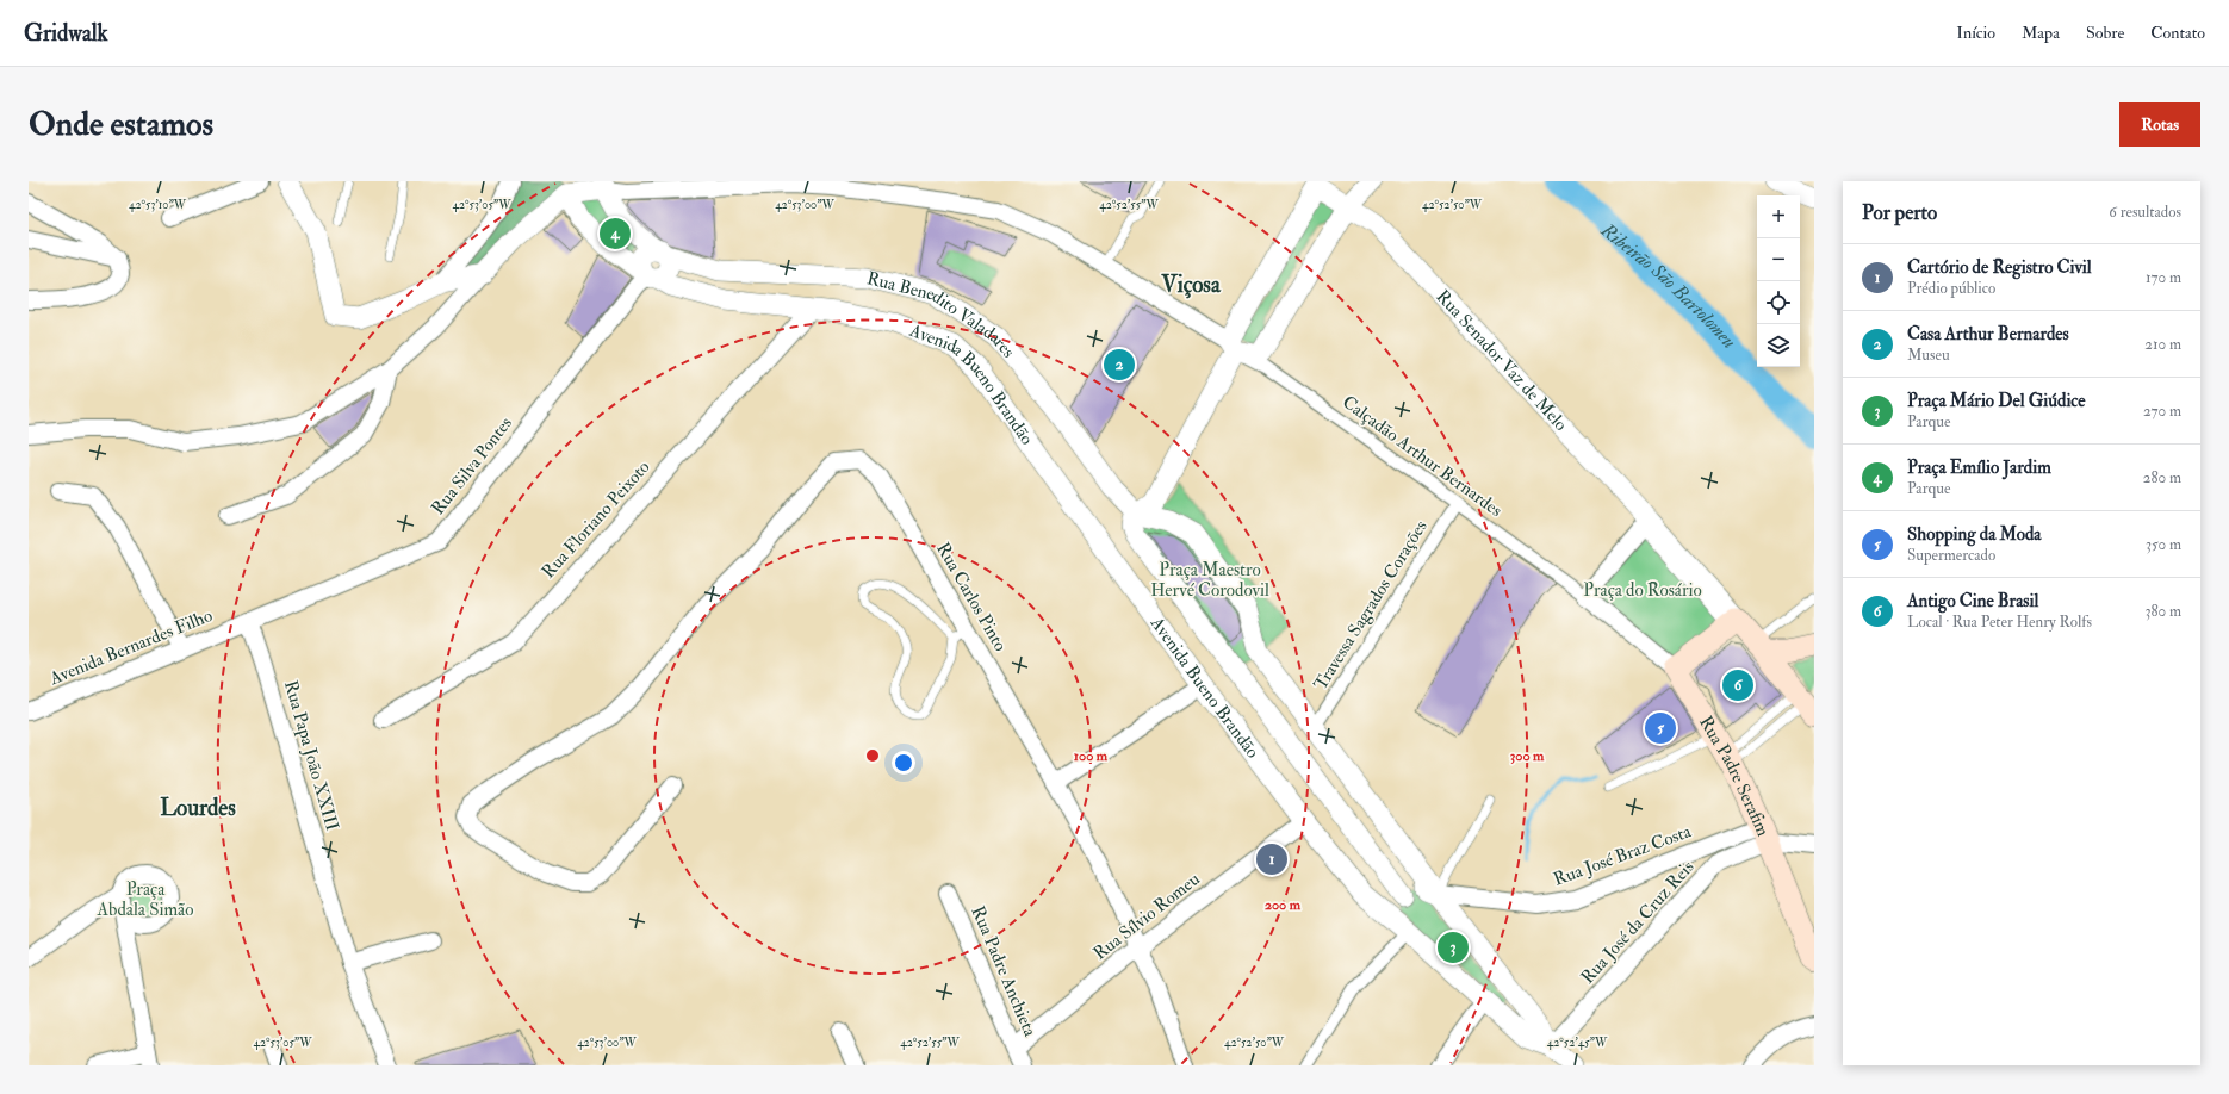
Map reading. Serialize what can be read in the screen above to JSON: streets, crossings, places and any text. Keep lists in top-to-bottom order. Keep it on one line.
{"streets":{"main road":["Rua Padre Serafim"],"street":["Rua Benedito Valadares","Rua Senador Vaz de Melo","Avenida Bueno Brandão","Calçadão Arthur Bernardes","Rua Silva Pontes","Rua Floriano Peixoto","Rua Carlos Pinto","Travessa Sagrados Corações","Avenida Bernardes Filho","Rua Papa João XXIII","Rua José Braz Costa","Rua Sílvio Romeu","Rua José da Cruz Reis","Rua Padre Anchieta"]},"crossings":[["Avenida Bueno Brandão","Rua Silva Pontes"],["Avenida Bueno Brandão","Rua Floriano Peixoto"],["Avenida Bueno Brandão","Rua Sílvio Romeu"],["Avenida Bueno Brandão","Rua José da Cruz Reis"],["Calçadão Arthur Bernardes","Travessa Sagrados Corações"],["Rua Silva Pontes","Avenida Bernardes Filho"],["Rua Silva Pontes","Rua Papa João XXIII"],["Rua Carlos Pinto","Rua Sílvio Romeu"],["Avenida Bernardes Filho","Rua Papa João XXIII"],["Rua Padre Serafim","Rua José Braz Costa"],["Rua Padre Serafim","Rua José da Cruz Reis"],["Rua José Braz Costa","Rua José da Cruz Reis"],["Rua Sílvio Romeu","Rua Padre Anchieta"]],"districts":["Viçosa","Lourdes"],"water":["Ribeirão São Bartolomeu"],"parks":["Praça Maestro Hervé Corodovil","Praça do Rosário","Praça Abdala Simão"],"page":{"header":"Gridwalk","nav":["Início","Mapa","Sobre","Contato"],"buttons":"Rotas","title":"Onde estamos","heading":["Por perto","6 resultados"],"map_buttons":["+","−"],"pins":["4","2","6","5","1","3"],"list":[{"mark":"1","name":"Cartório de Registro Civil","note":"Prédio público","value":"170 m"},{"mark":"2","name":"Casa Arthur Bernardes","note":"Museu","value":"210 m"},{"mark":"3","name":"Praça Mário Del Giúdice","note":"Parque","value":"270 m"},{"mark":"4","name":"Praça Emílio Jardim","note":"Parque","value":"280 m"},{"mark":"5","name":"Shopping da Moda","note":"Supermercado","value":"350 m"},{"mark":"6","name":"Antigo Cine Brasil","note":"Local · Rua Peter Henry Rolfs","value":"380 m"}]},"coordinates":["42°53'10\"W","42°53'05\"W","42°53'00\"W","42°52'55\"W","42°52'50\"W","42°52'45\"W"],"rings":["100 m","300 m","200 m"]}
